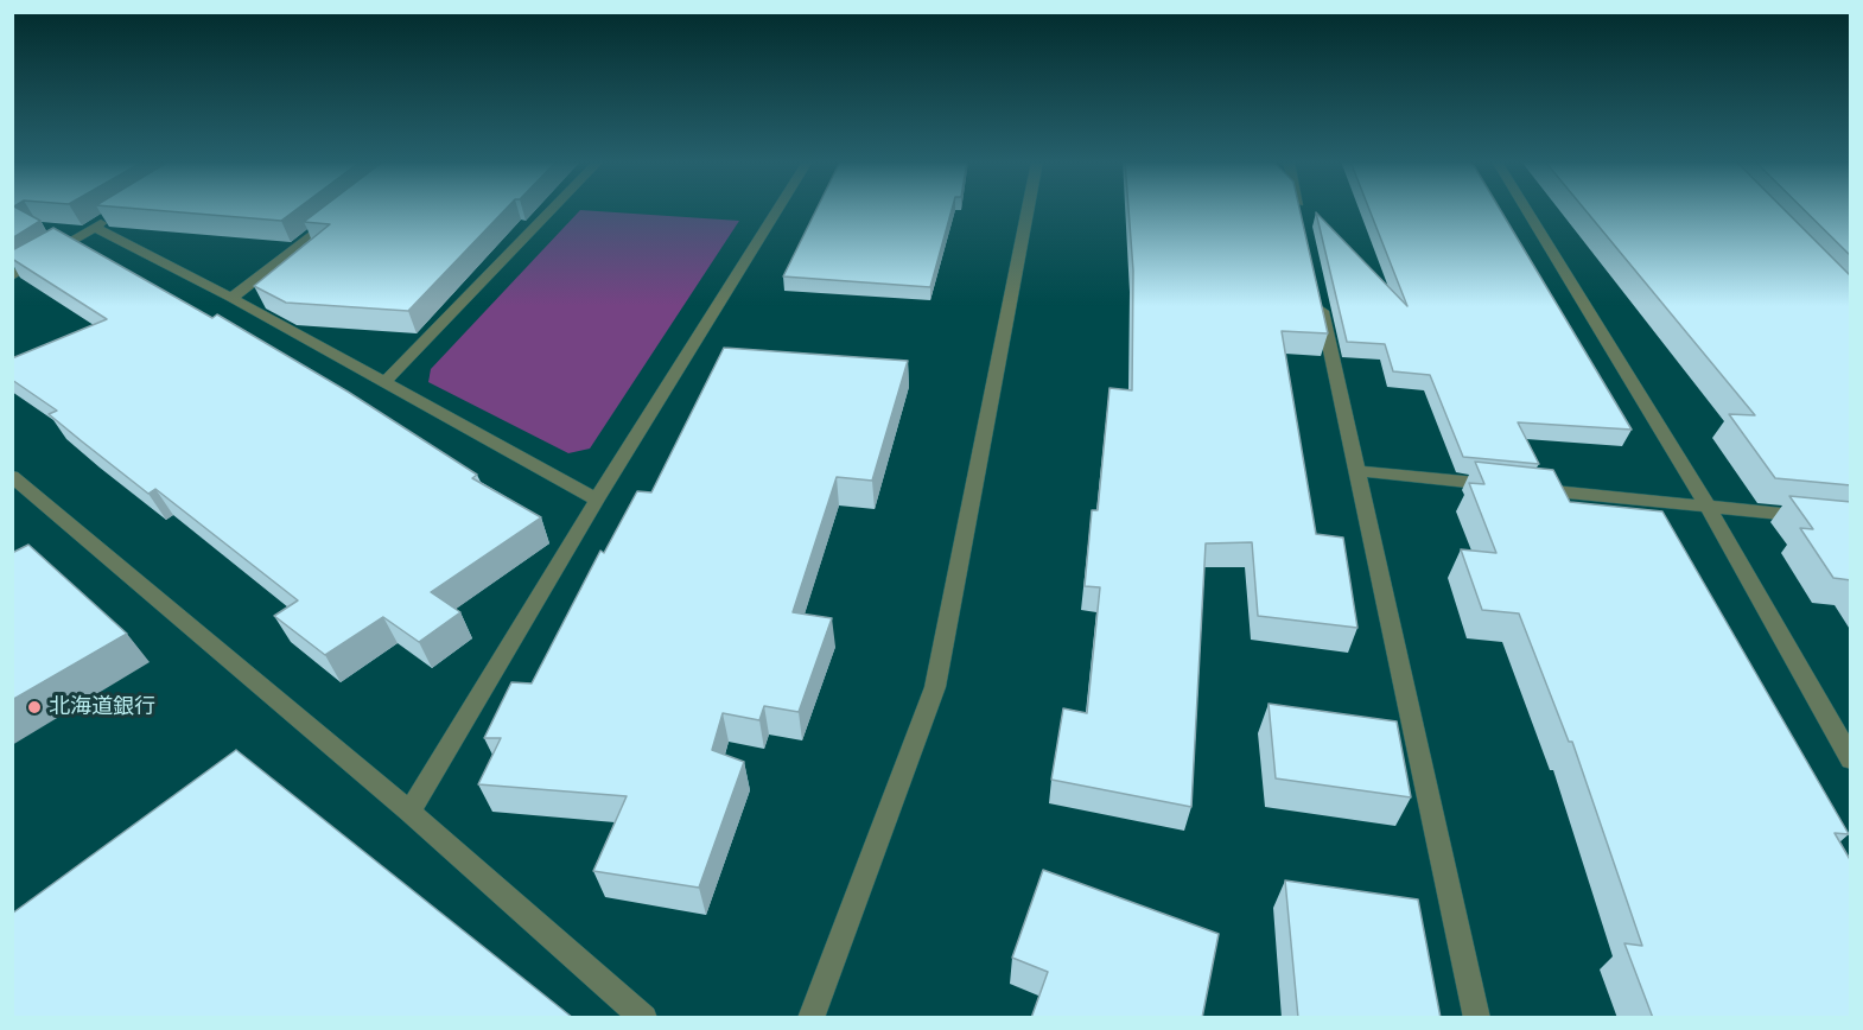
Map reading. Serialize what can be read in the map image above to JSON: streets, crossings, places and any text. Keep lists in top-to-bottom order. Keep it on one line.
{"places":["北海道銀行"]}
